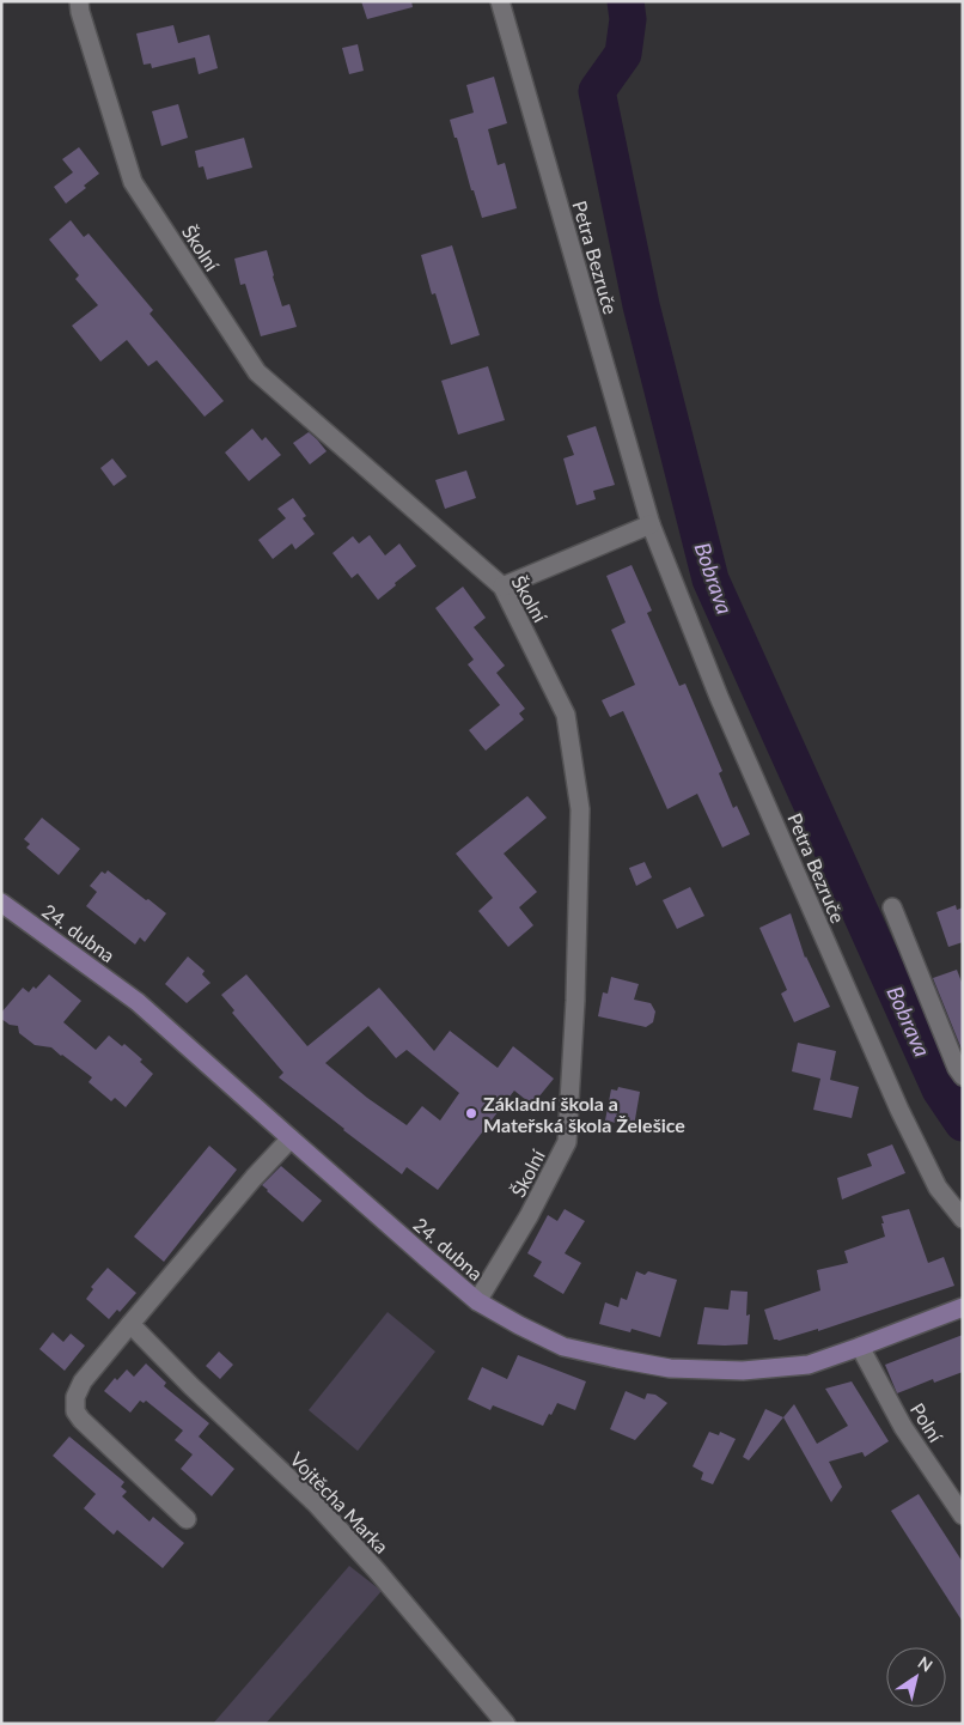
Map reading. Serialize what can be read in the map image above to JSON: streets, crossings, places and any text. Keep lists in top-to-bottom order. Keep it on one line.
{"streets":{"main road":["24. dubna"],"street":["Školní","Petra Bezruče","Polní","Vojtěcha Marka"]},"crossings":[["Školní","24. dubna"],["24. dubna","Polní"]],"water":["Bobrava"],"places":["Základní škola a Mateřská škola Želešice"],"north":"top right"}
